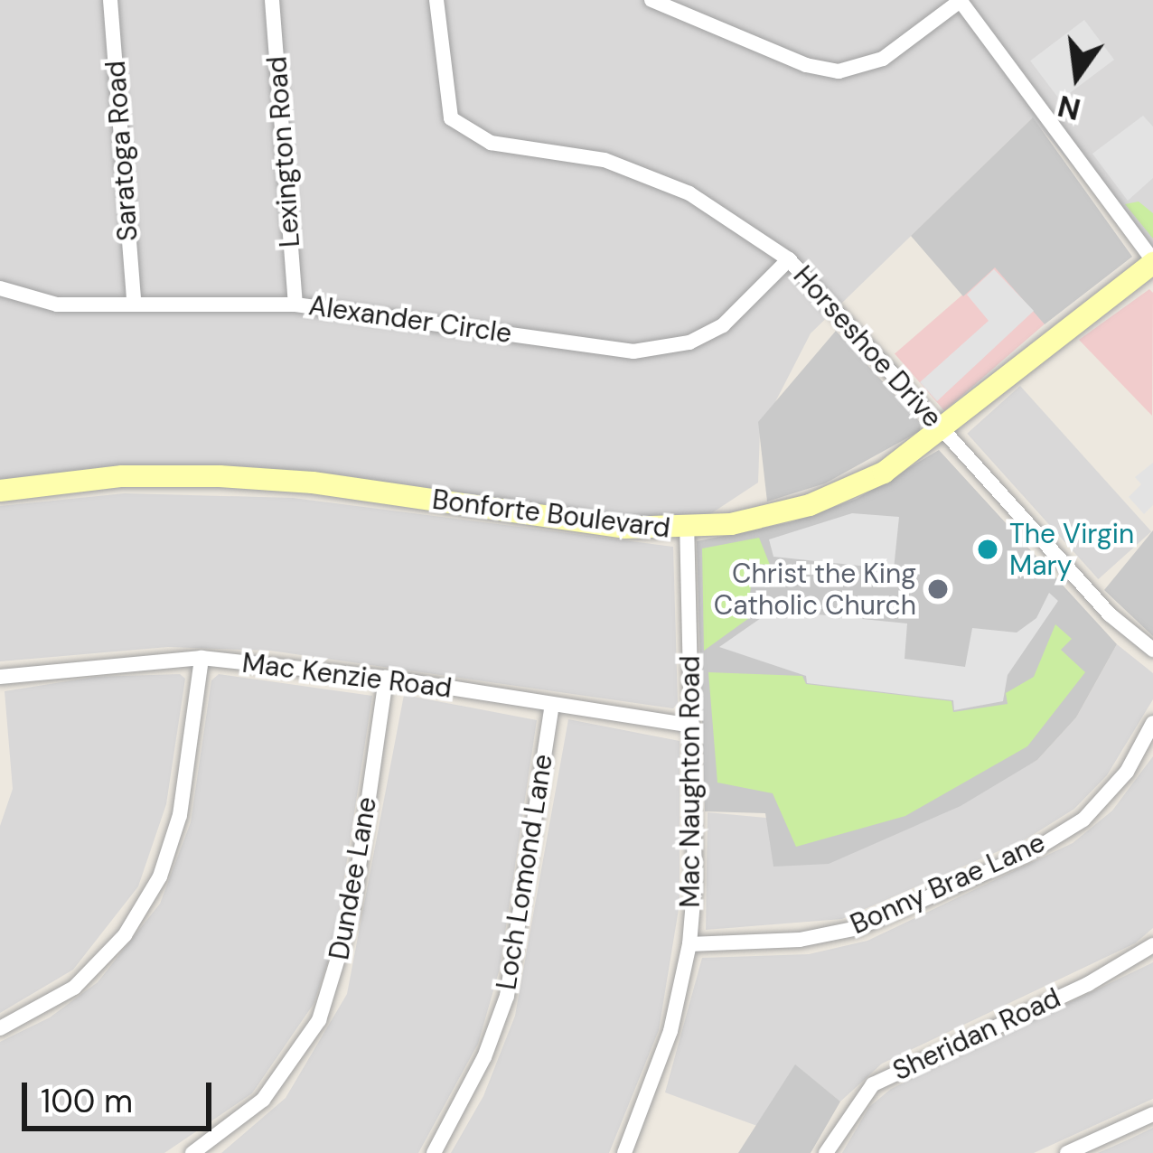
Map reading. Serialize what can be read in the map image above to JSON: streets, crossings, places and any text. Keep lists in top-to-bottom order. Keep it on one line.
{"streets":{"main road":["Bonforte Boulevard"],"street":["Saratoga Road","Lexington Road","Alexander Circle","Horseshoe Drive","Mac Kenzie Road","Mac Naughton Road","Loch Lomond Lane","Dundee Lane","Bonny Brae Lane","Sheridan Road"]},"crossings":[["Saratoga Road","Alexander Circle"],["Lexington Road","Alexander Circle"],["Alexander Circle","Horseshoe Drive"],["Horseshoe Drive","Bonforte Boulevard"],["Bonforte Boulevard","Mac Naughton Road"],["Mac Kenzie Road","Mac Naughton Road"],["Mac Kenzie Road","Loch Lomond Lane"],["Mac Kenzie Road","Dundee Lane"],["Mac Naughton Road","Bonny Brae Lane"]],"places":["The Virgin Mary","Christ the King Catholic Church"],"scale_bar":"100 m","north":"bottom"}
